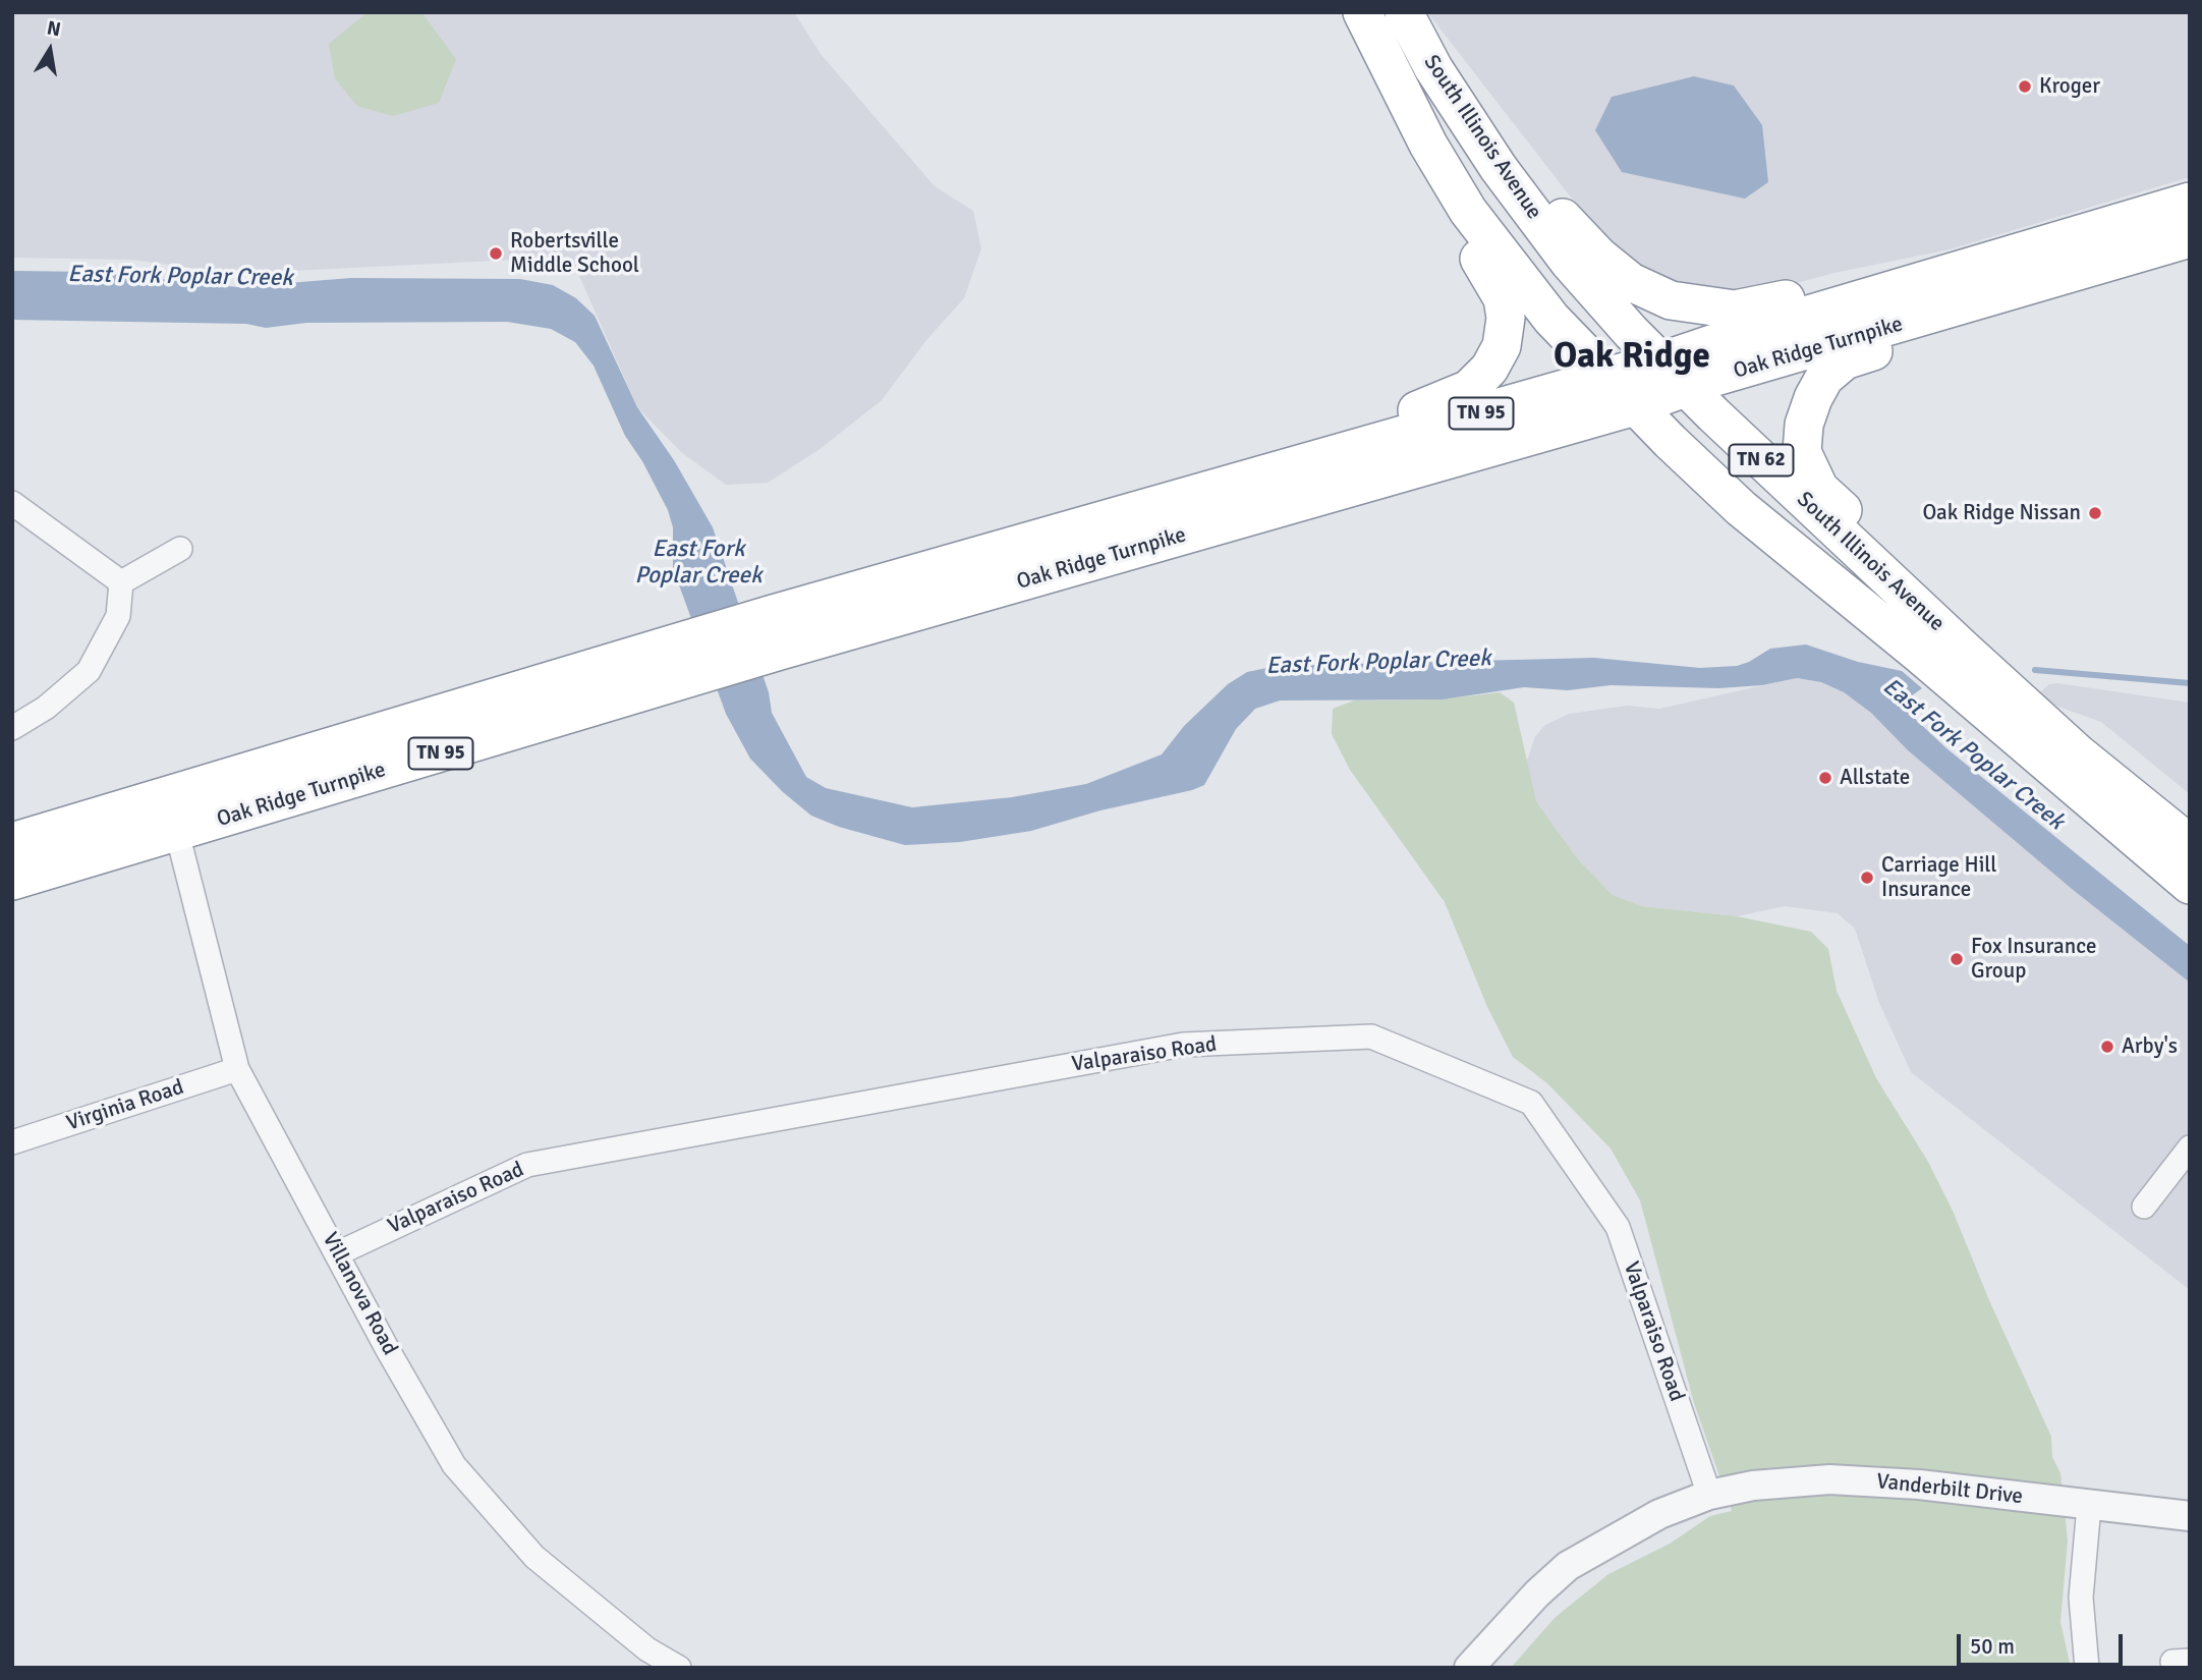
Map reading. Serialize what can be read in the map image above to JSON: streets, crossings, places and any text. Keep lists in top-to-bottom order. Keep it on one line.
{"streets":{"highway":["South Illinois Avenue","Oak Ridge Turnpike","TN 95","TN 62"],"street":["Valparaiso Road","Virginia Road","Villanova Road","Vanderbilt Drive"]},"crossings":[["South Illinois Avenue","Oak Ridge Turnpike"],["South Illinois Avenue","TN 62"],["Oak Ridge Turnpike","TN 62"],["Oak Ridge Turnpike","Villanova Road"],["Valparaiso Road","Villanova Road"],["Valparaiso Road","Vanderbilt Drive"],["Virginia Road","Villanova Road"]],"districts":["Oak Ridge"],"water":["East Fork Poplar Creek"],"places":["Kroger","Robertsville Middle School","Oak Ridge Nissan","Allstate","Carriage Hill Insurance","Fox Insurance Group","Arby's"],"scale_bar":"50 m","north":"top"}
